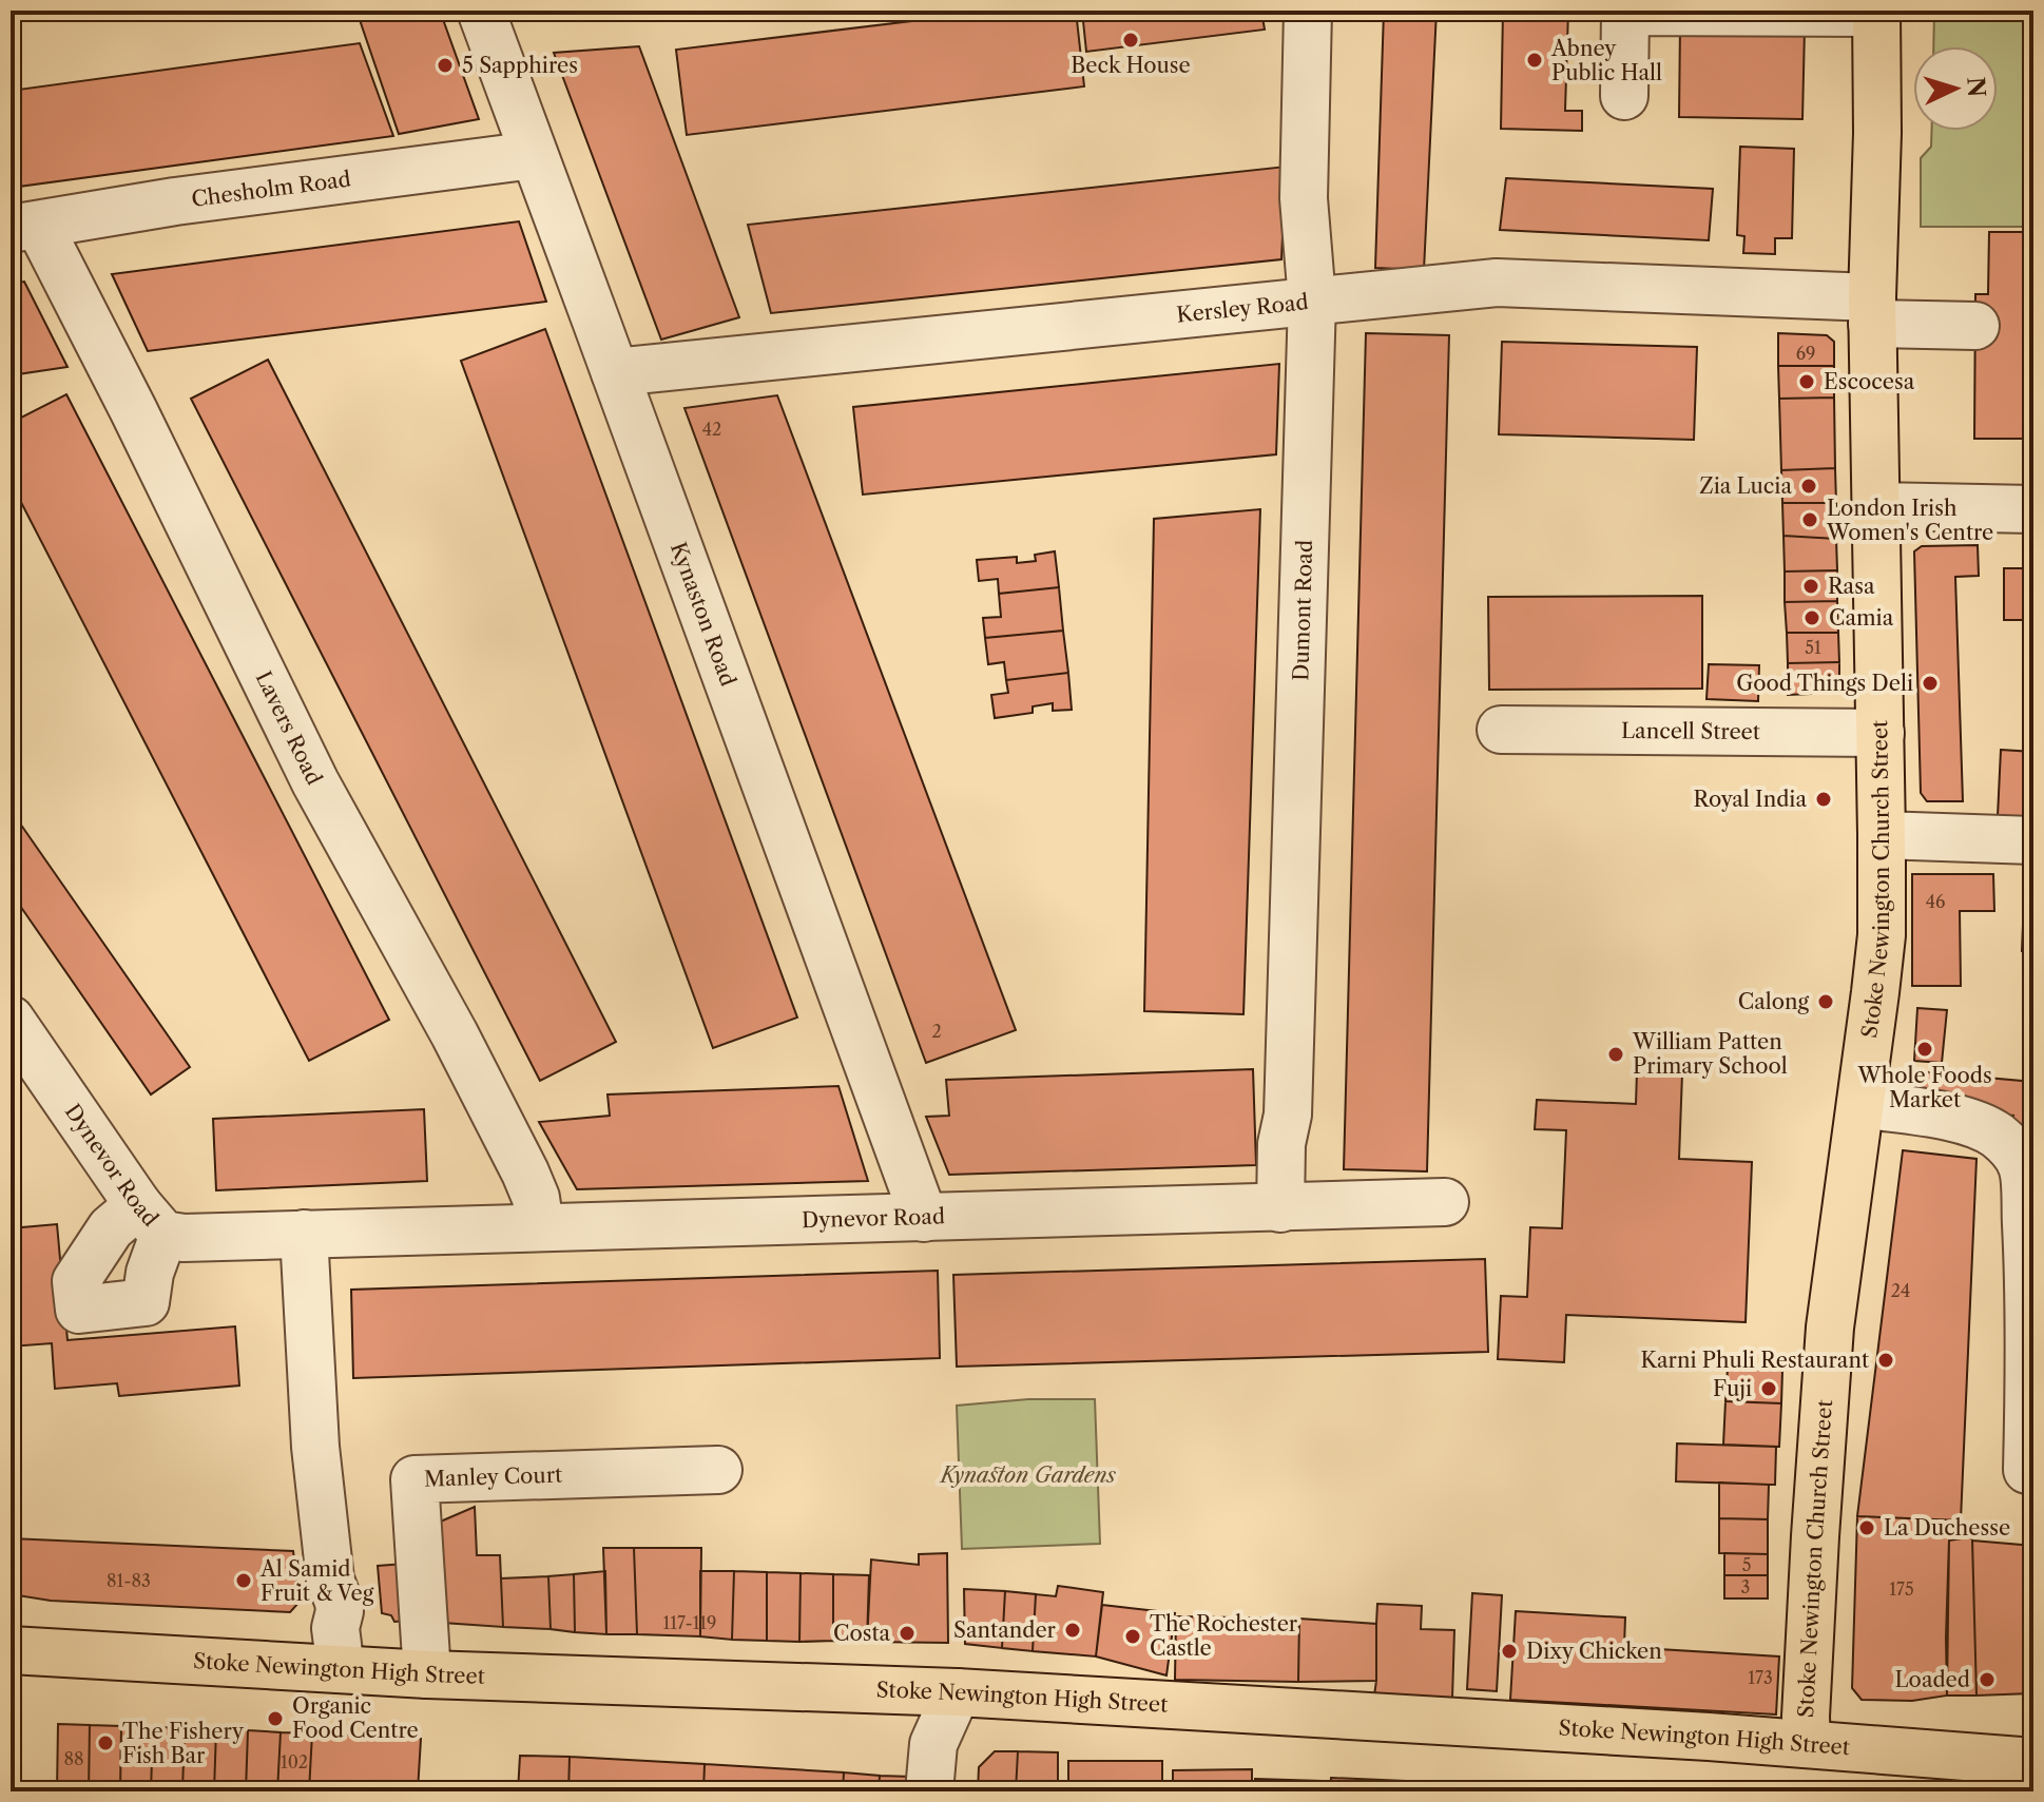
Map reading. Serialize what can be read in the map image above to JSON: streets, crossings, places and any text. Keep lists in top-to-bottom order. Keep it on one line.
{"streets":{"main road":["Stoke Newington Church Street","Stoke Newington High Street"],"street":["Chesholm Road","Kersley Road","Dumont Road","Kynaston Road","Lavers Road","Lancell Street","Dynevor Road","Manley Court"]},"crossings":[["Chesholm Road","Kynaston Road"],["Chesholm Road","Lavers Road"],["Kersley Road","Dumont Road"],["Kersley Road","Kynaston Road"],["Kersley Road","Stoke Newington Church Street"],["Dumont Road","Dynevor Road"],["Kynaston Road","Dynevor Road"],["Lavers Road","Dynevor Road"],["Lancell Street","Stoke Newington Church Street"],["Stoke Newington Church Street","Stoke Newington High Street"],["Manley Court","Stoke Newington High Street"]],"parks":["Kynaston Gardens"],"places":["Beck House","Abney Public Hall","5 Sapphires","Escocesa","Zia Lucia","London Irish Women's Centre","Rasa","Camia","Good Things Deli","Royal India","Calong","Whole Foods Market","William Patten Primary School","Karni Phuli Restaurant","Fuji","La Duchesse","Al Samid Fruit & Veg","Santander","Costa","The Rochester Castle","Dixy Chicken","Loaded","Organic Food Centre","The Fishery Fish Bar"],"house_numbers":["69","42","51","46","2","24","5","81-83","3","175","117-119","173","88","102"],"north":"right"}
